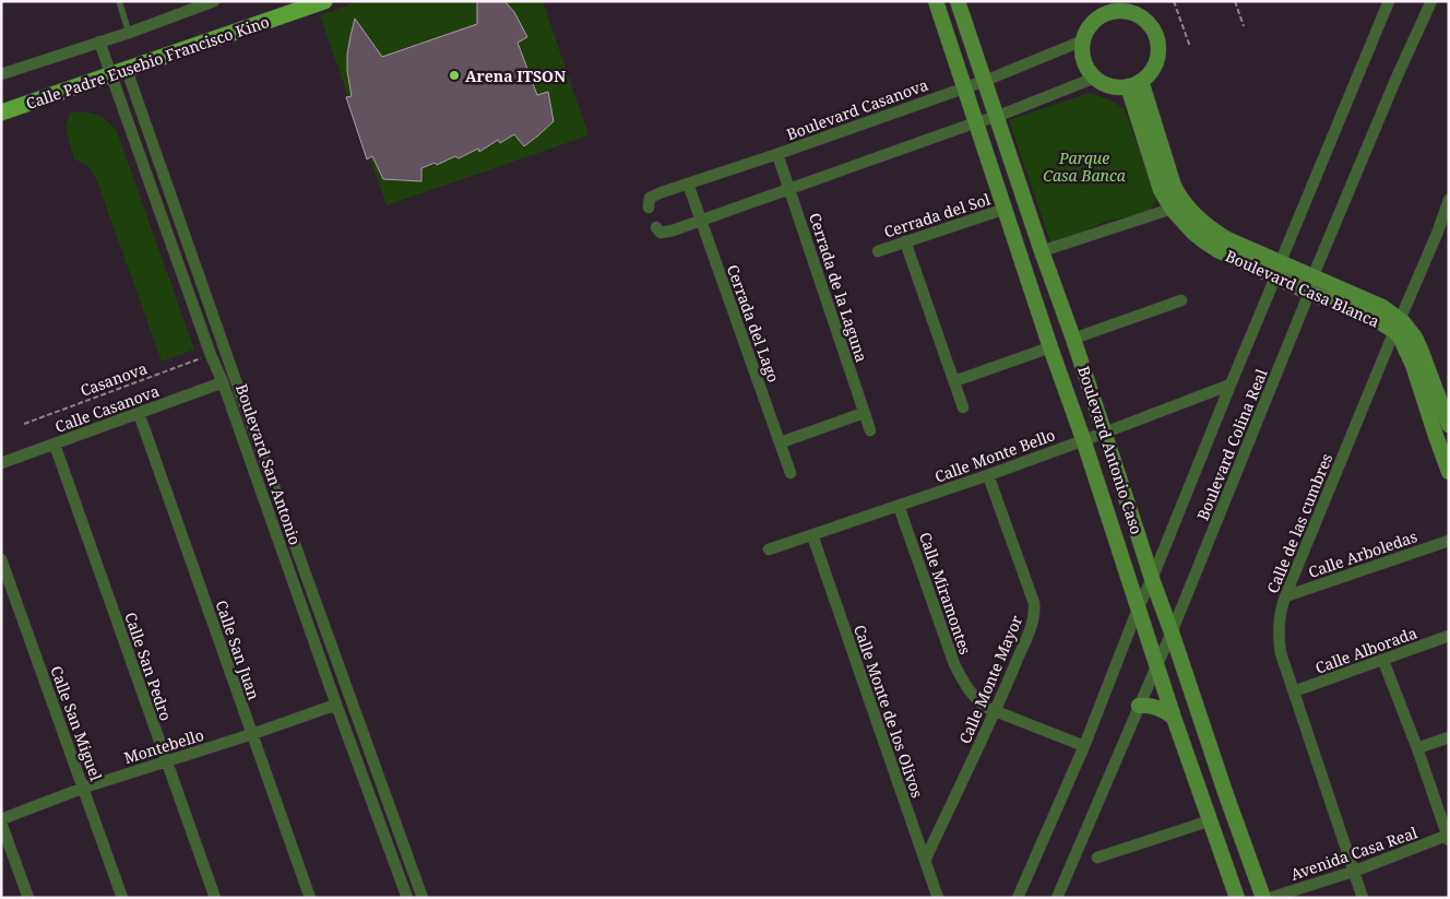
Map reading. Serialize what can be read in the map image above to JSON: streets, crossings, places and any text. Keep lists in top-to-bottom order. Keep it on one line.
{"streets":{"main road":["Calle Padre Eusebio Francisco Kino","Boulevard Casa Blanca","Boulevard Antonio Caso"],"street":["Boulevard Casanova","Cerrada del Sol","Cerrada de la Laguna","Cerrada del Lago","Calle Casanova","Boulevard Colina Real","Calle Monte Bello","Boulevard San Antonio","Calle de las cumbres","Calle Arboledas","Calle Miramontes","Calle San Juan","Calle Alborada","Calle San Pedro","Calle Monte Mayor","Calle Monte de los Olivos","Calle San Miguel","Montebello","Avenida Casa Real"],"path":["Casanova"]},"crossings":[["Calle Padre Eusebio Francisco Kino","Boulevard San Antonio"],["Boulevard Casanova","Cerrada de la Laguna"],["Boulevard Casanova","Boulevard Casa Blanca"],["Boulevard Casanova","Cerrada del Lago"],["Boulevard Casanova","Boulevard Antonio Caso"],["Cerrada del Sol","Boulevard Antonio Caso"],["Boulevard Casa Blanca","Boulevard Colina Real"],["Boulevard Casa Blanca","Calle de las cumbres"],["Casanova","Boulevard San Antonio"],["Calle Casanova","Boulevard San Antonio"],["Calle Casanova","Calle San Juan"],["Calle Casanova","Calle San Pedro"],["Boulevard Colina Real","Boulevard Antonio Caso"],["Boulevard Colina Real","Calle Monte Bello"],["Boulevard Colina Real","Calle Miramontes"],["Boulevard Antonio Caso","Calle Monte Bello"],["Calle Monte Bello","Calle Miramontes"],["Calle Monte Bello","Calle Monte Mayor"],["Calle Monte Bello","Calle Monte de los Olivos"],["Boulevard San Antonio","Montebello"],["Calle de las cumbres","Calle Arboledas"],["Calle de las cumbres","Calle Alborada"],["Calle de las cumbres","Avenida Casa Real"],["Calle Miramontes","Calle Monte Mayor"],["Calle San Juan","Montebello"],["Calle San Pedro","Montebello"],["Calle Monte Mayor","Calle Monte de los Olivos"],["Calle San Miguel","Montebello"]],"parks":["Parque Casa Banca"],"places":["Arena ITSON"]}
